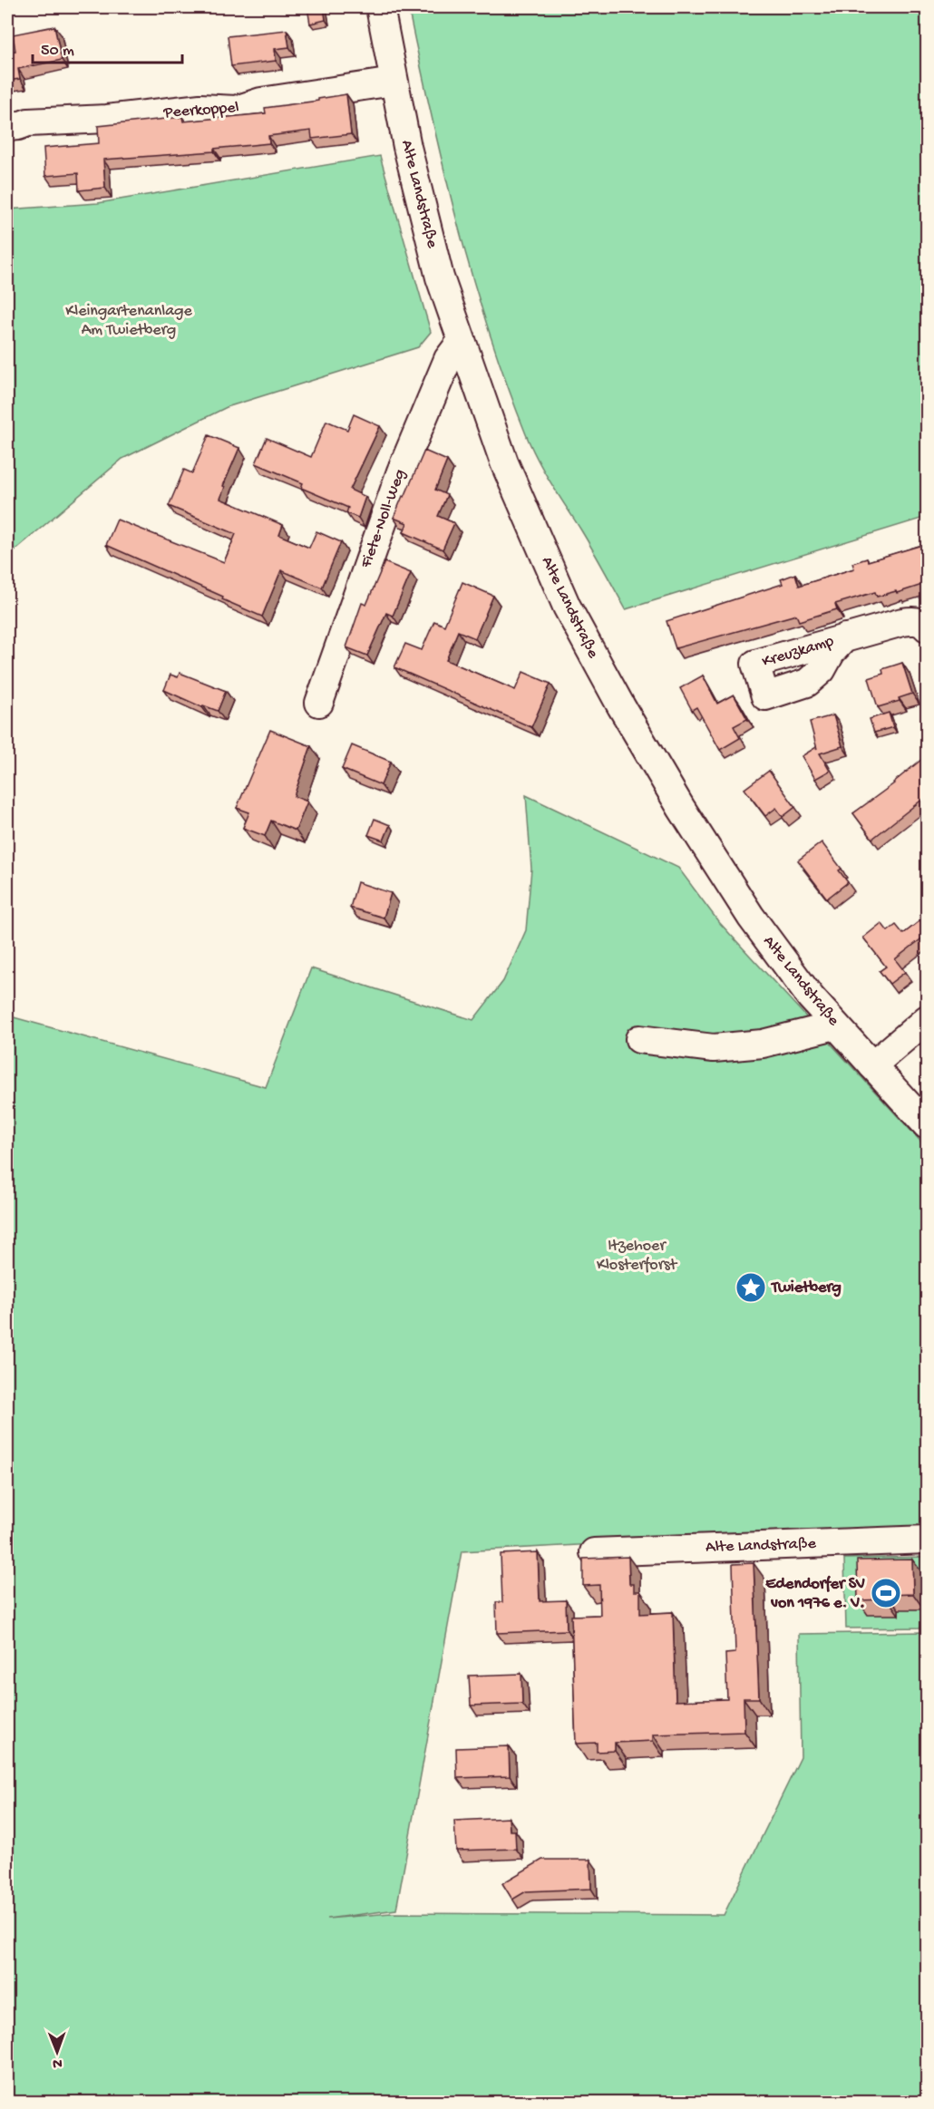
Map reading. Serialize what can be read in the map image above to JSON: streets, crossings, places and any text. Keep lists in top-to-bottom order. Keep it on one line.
{"streets":{"street":["Peerkoppel","Alte Landstraße","Fiete-Noll-Weg","Kreuzkamp"]},"crossings":[["Peerkoppel","Alte Landstraße"],["Alte Landstraße","Fiete-Noll-Weg"]],"parks":["Kleingartenanlage Am Twietberg","Itzehoer Klosterforst"],"places":{"place":["Twietberg"],"sports":["Edendorfer SV von 1976 e. V."]},"scale_bar":"50 m","north":"bottom"}
